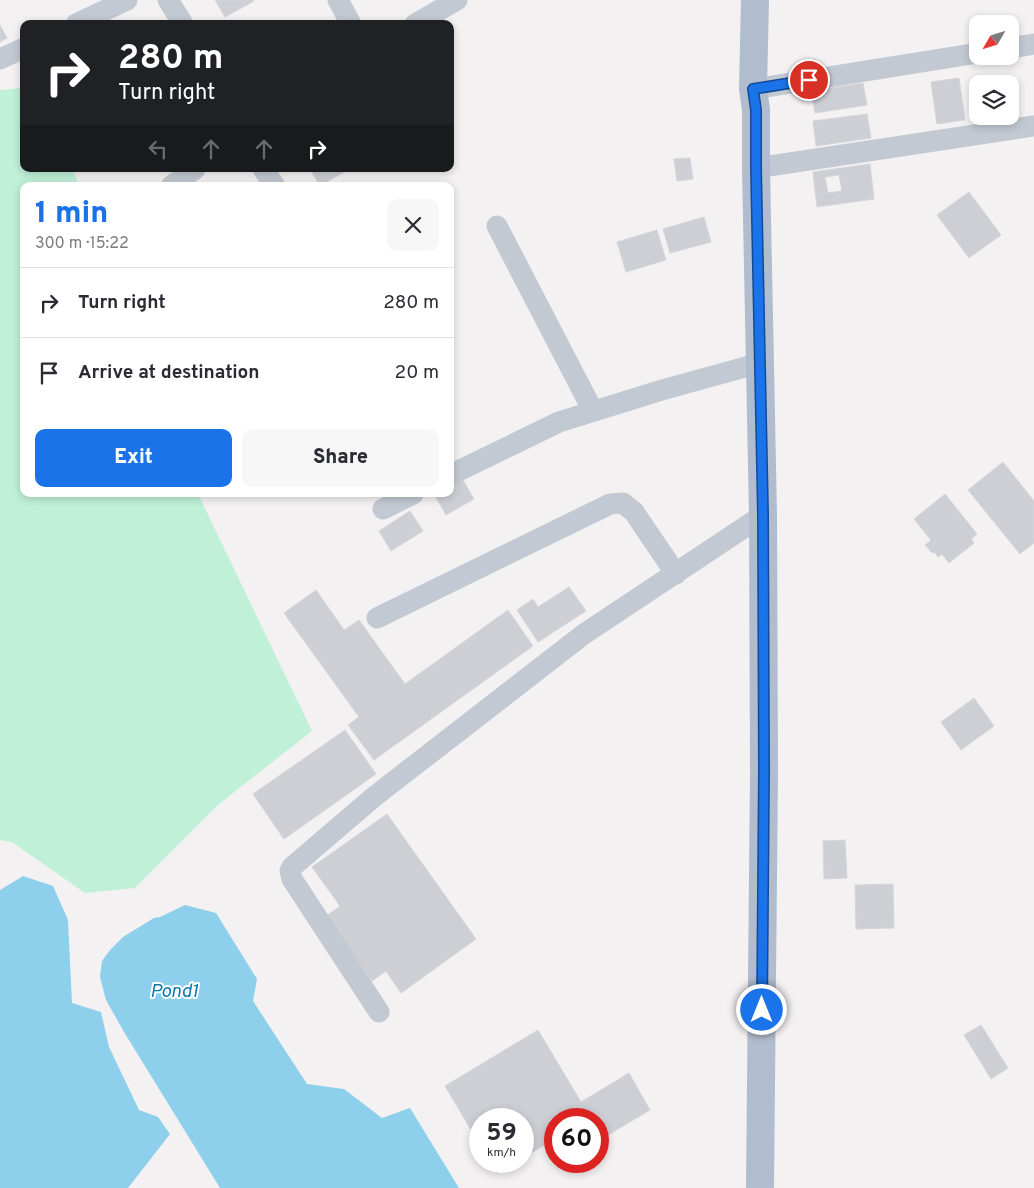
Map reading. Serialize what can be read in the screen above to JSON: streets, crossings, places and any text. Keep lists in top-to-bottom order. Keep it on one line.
{"water":["Pond1"],"north":"bottom left","page":{"turn":["280 m","Turn right"],"heading":["1 min","300 m · 15:22"],"list":[{"name":"Turn right","value":"280 m"},{"name":"Arrive at destination","value":"20 m"}],"buttons":["Exit","Share"],"speed":"59 km/h","limit":"60"}}
